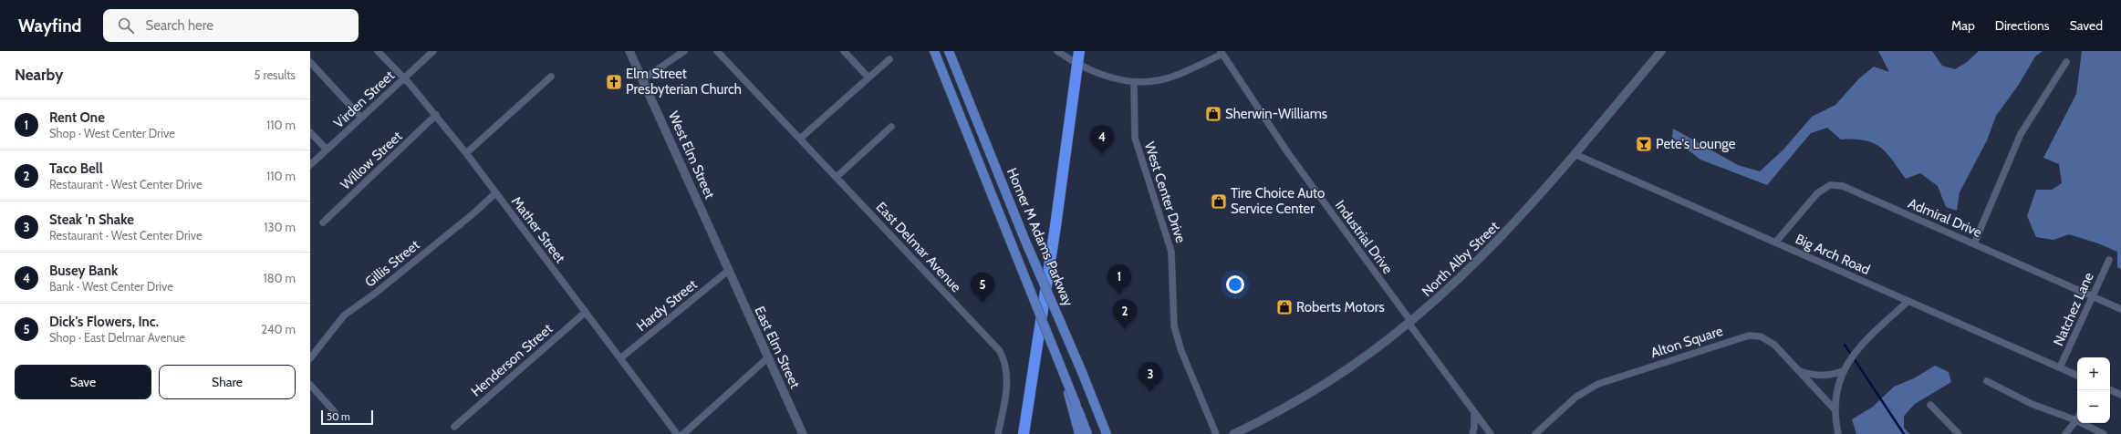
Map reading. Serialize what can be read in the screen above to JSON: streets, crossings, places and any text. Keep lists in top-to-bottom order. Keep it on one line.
{"streets":{"main road":["Homer M Adams Parkway"],"street":["Virden Street","West Elm Street","Willow Street","West Center Drive","Admiral Drive","Mather Street","Industrial Drive","East Delmar Avenue","Big Arch Road","North Alby Street","Gillis Street","Hardy Street","Natchez Lane","Alton Square","East Elm Street","Henderson Street"]},"crossings":[["Virden Street","Mather Street"],["West Elm Street","Hardy Street"],["West Elm Street","East Elm Street"],["Willow Street","Mather Street"],["Admiral Drive","Big Arch Road"],["Admiral Drive","Natchez Lane"],["Mather Street","Gillis Street"],["Mather Street","Hardy Street"],["Mather Street","Henderson Street"],["Industrial Drive","North Alby Street"],["Big Arch Road","North Alby Street"],["Big Arch Road","Natchez Lane"],["Hardy Street","East Elm Street"]],"places":{"church":["Elm Street Presbyterian Church"],"shop":["Sherwin-Williams","Tire Choice Auto Service Center","Roberts Motors"],"bar":["Pete's Lounge"]},"scale_bar":"50 m","page":{"header":"Wayfind","search":"Search here","nav":["Map","Directions","Saved"],"heading":["Nearby","5 results"],"list":[{"mark":"1","name":"Rent One","note":"Shop · West Center Drive","value":"110 m"},{"mark":"2","name":"Taco Bell","note":"Restaurant · West Center Drive","value":"110 m"},{"mark":"3","name":"Steak 'n Shake","note":"Restaurant · West Center Drive","value":"130 m"},{"mark":"4","name":"Busey Bank","note":"Bank · West Center Drive","value":"180 m"},{"mark":"5","name":"Dick's Flowers, Inc.","note":"Shop · East Delmar Avenue","value":"240 m"}],"pins":["4","1","5","2","3"],"buttons":["Save","Share"],"map_buttons":["+","−"],"scale":"50 m"}}
